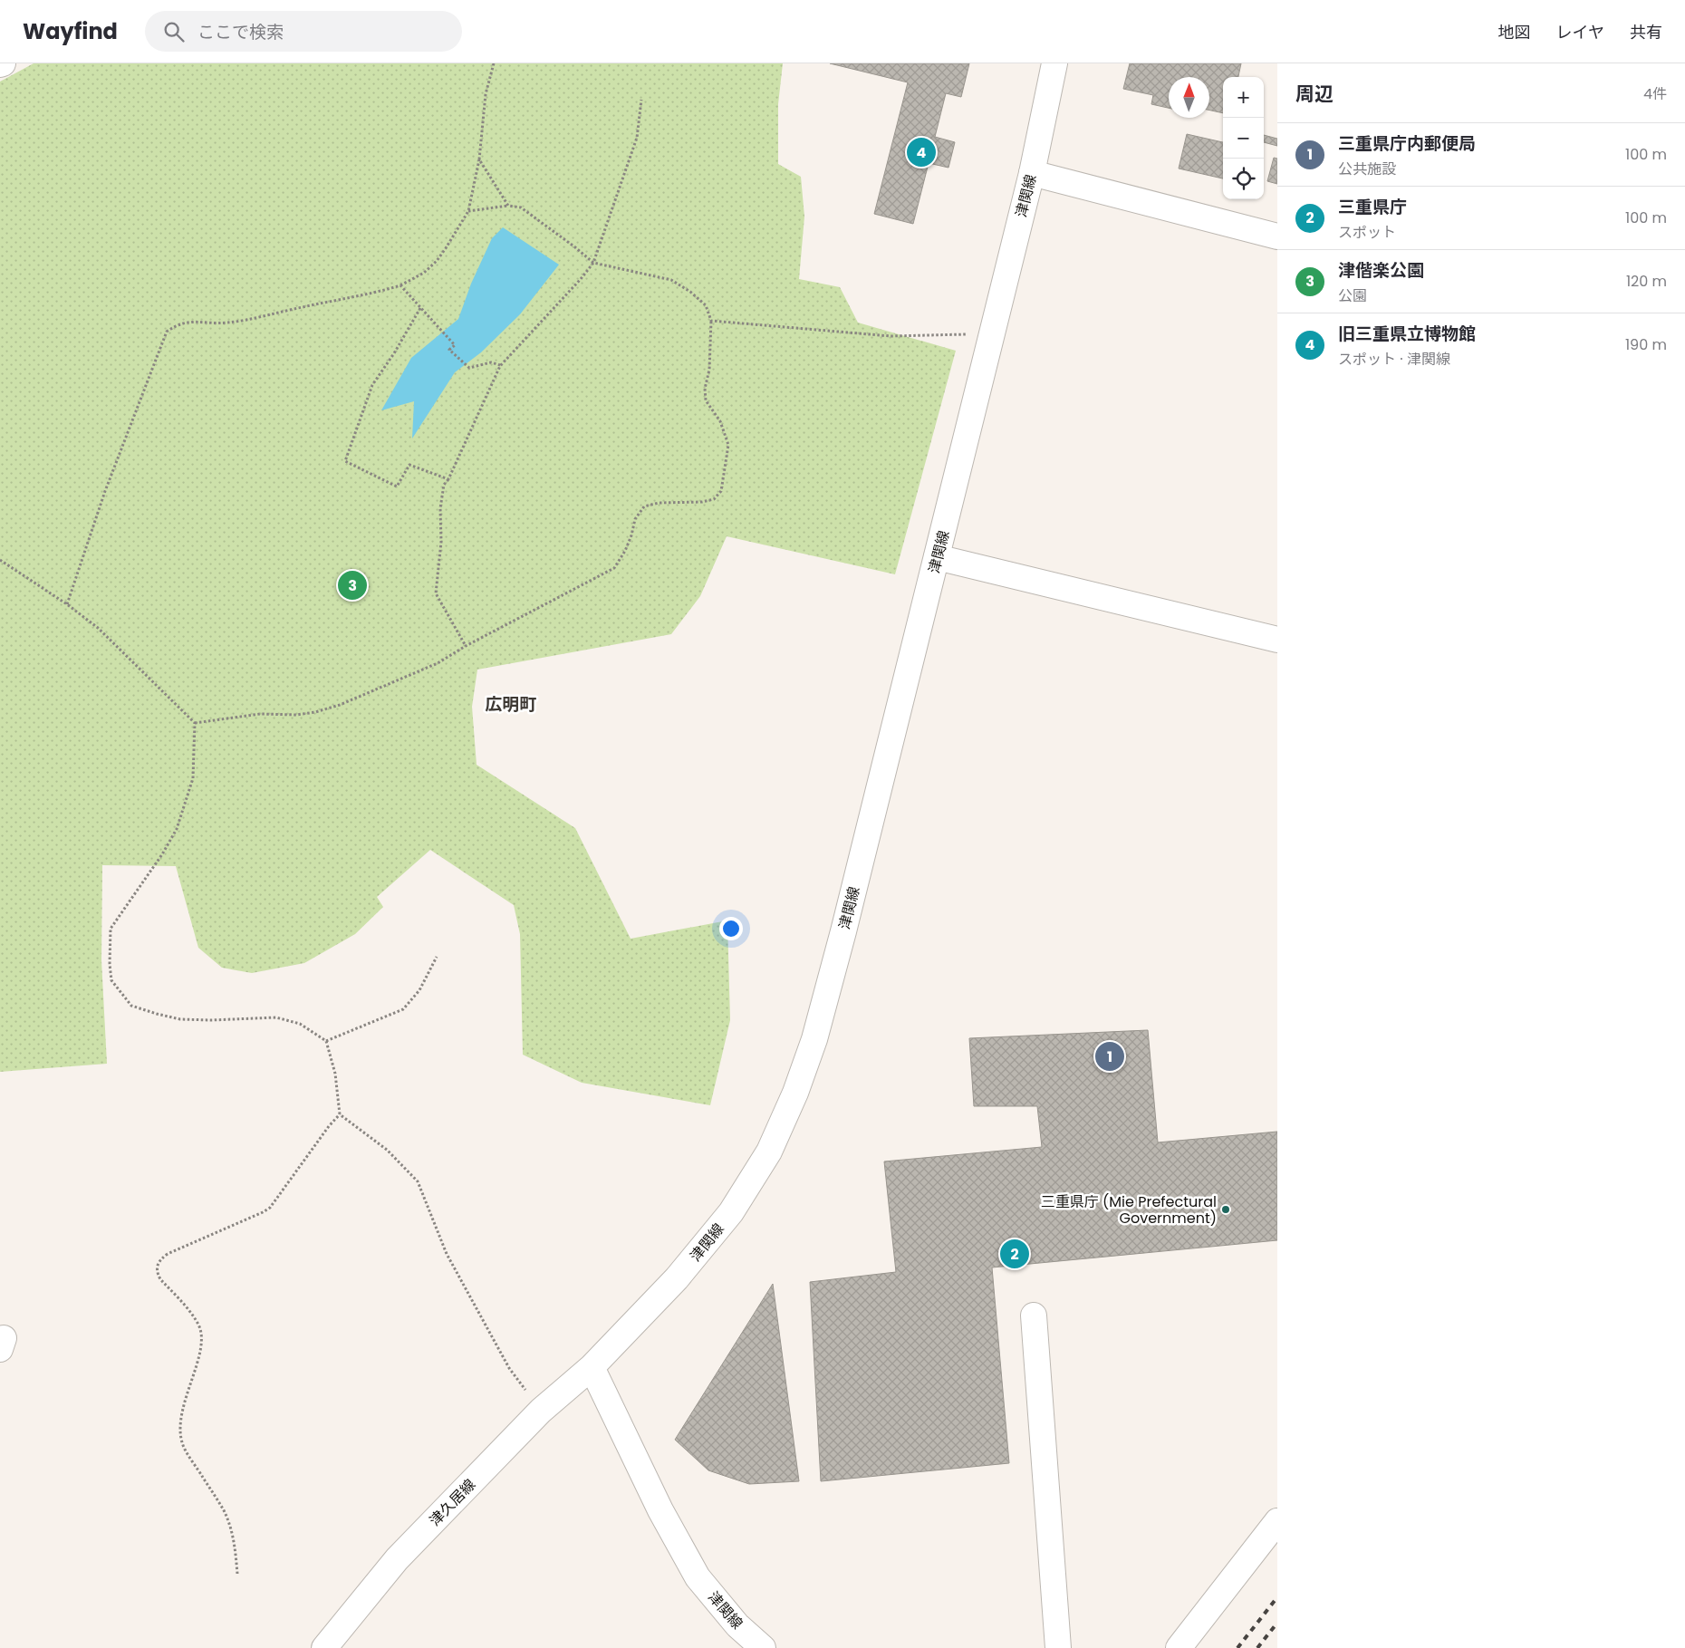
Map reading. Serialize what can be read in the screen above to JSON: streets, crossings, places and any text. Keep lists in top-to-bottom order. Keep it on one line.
{"streets":{"main road":["津関線","津久居線"]},"crossings":[["津関線","津久居線"]],"districts":["広明町"],"places":["三重県庁 (Mie Prefectural Government)"],"north":"top","page":{"header":"Wayfind","search":"ここで検索","nav":["地図","レイヤ","共有"],"heading":["周辺","4件"],"map_buttons":["+","−"],"list":[{"mark":"1","name":"三重県庁内郵便局","note":"公共施設","value":"100 m"},{"mark":"2","name":"三重県庁","note":"スポット","value":"100 m"},{"mark":"3","name":"津偕楽公園","note":"公園","value":"120 m"},{"mark":"4","name":"旧三重県立博物館","note":"スポット · 津関線","value":"190 m"}],"pins":["4","3","1","2"]}}
